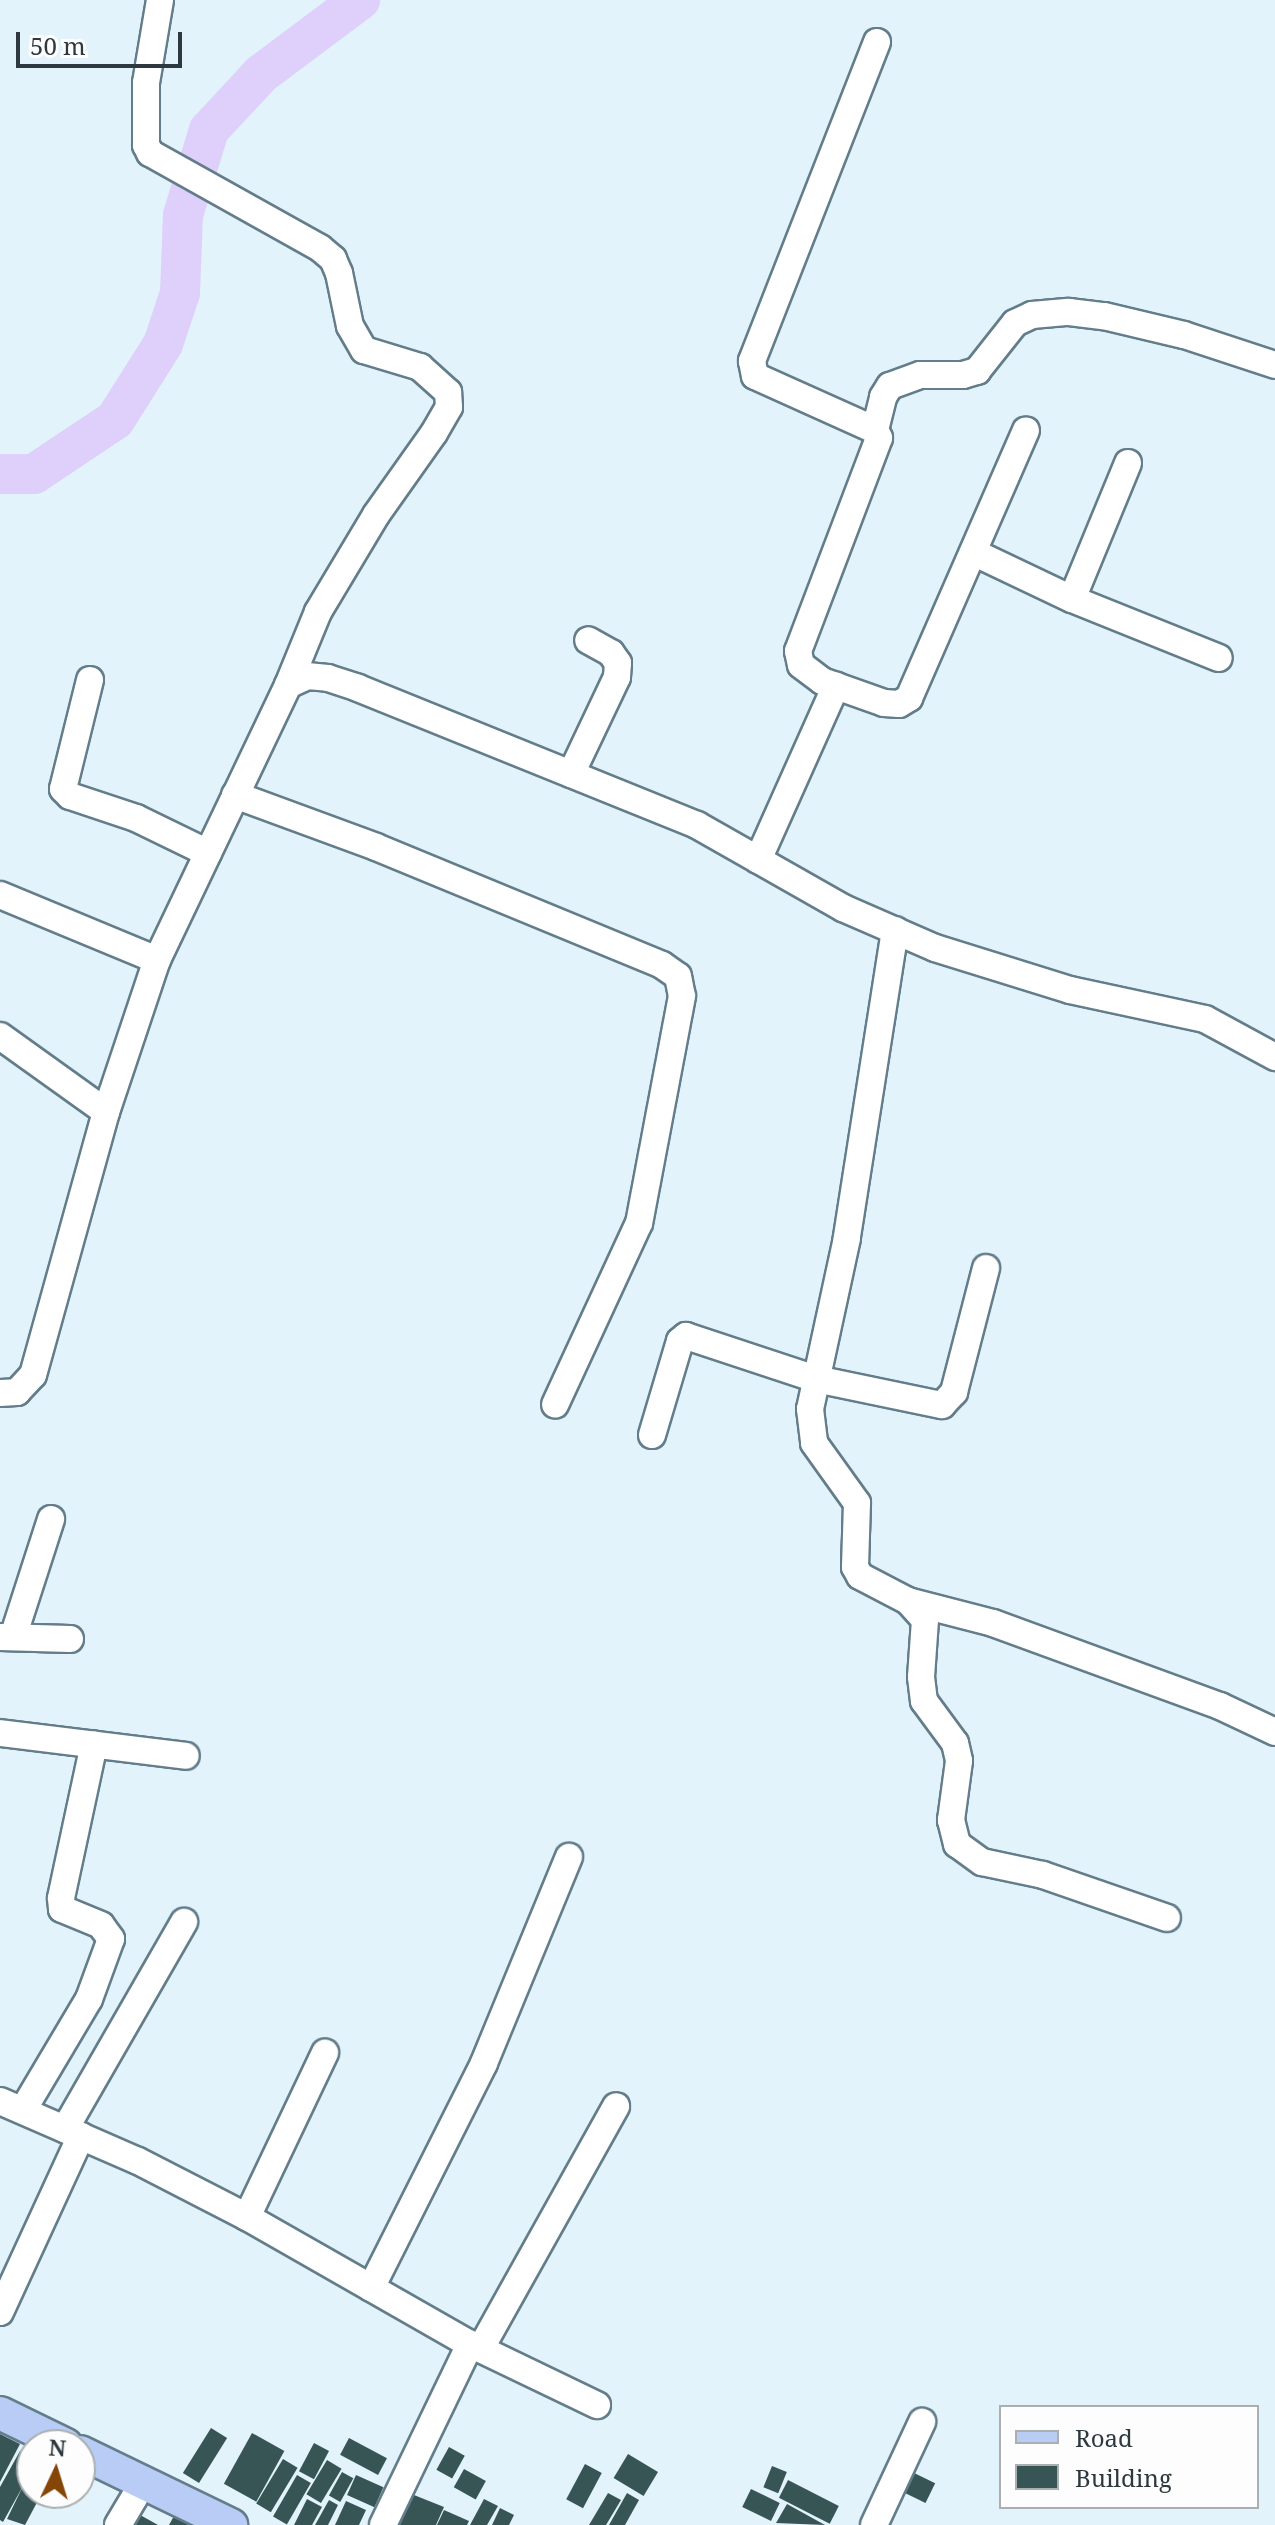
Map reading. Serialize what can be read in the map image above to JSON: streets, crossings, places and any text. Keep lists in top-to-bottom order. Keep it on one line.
{"legend":["Road","Building"],"scale_bar":"50 m","north":"top"}
